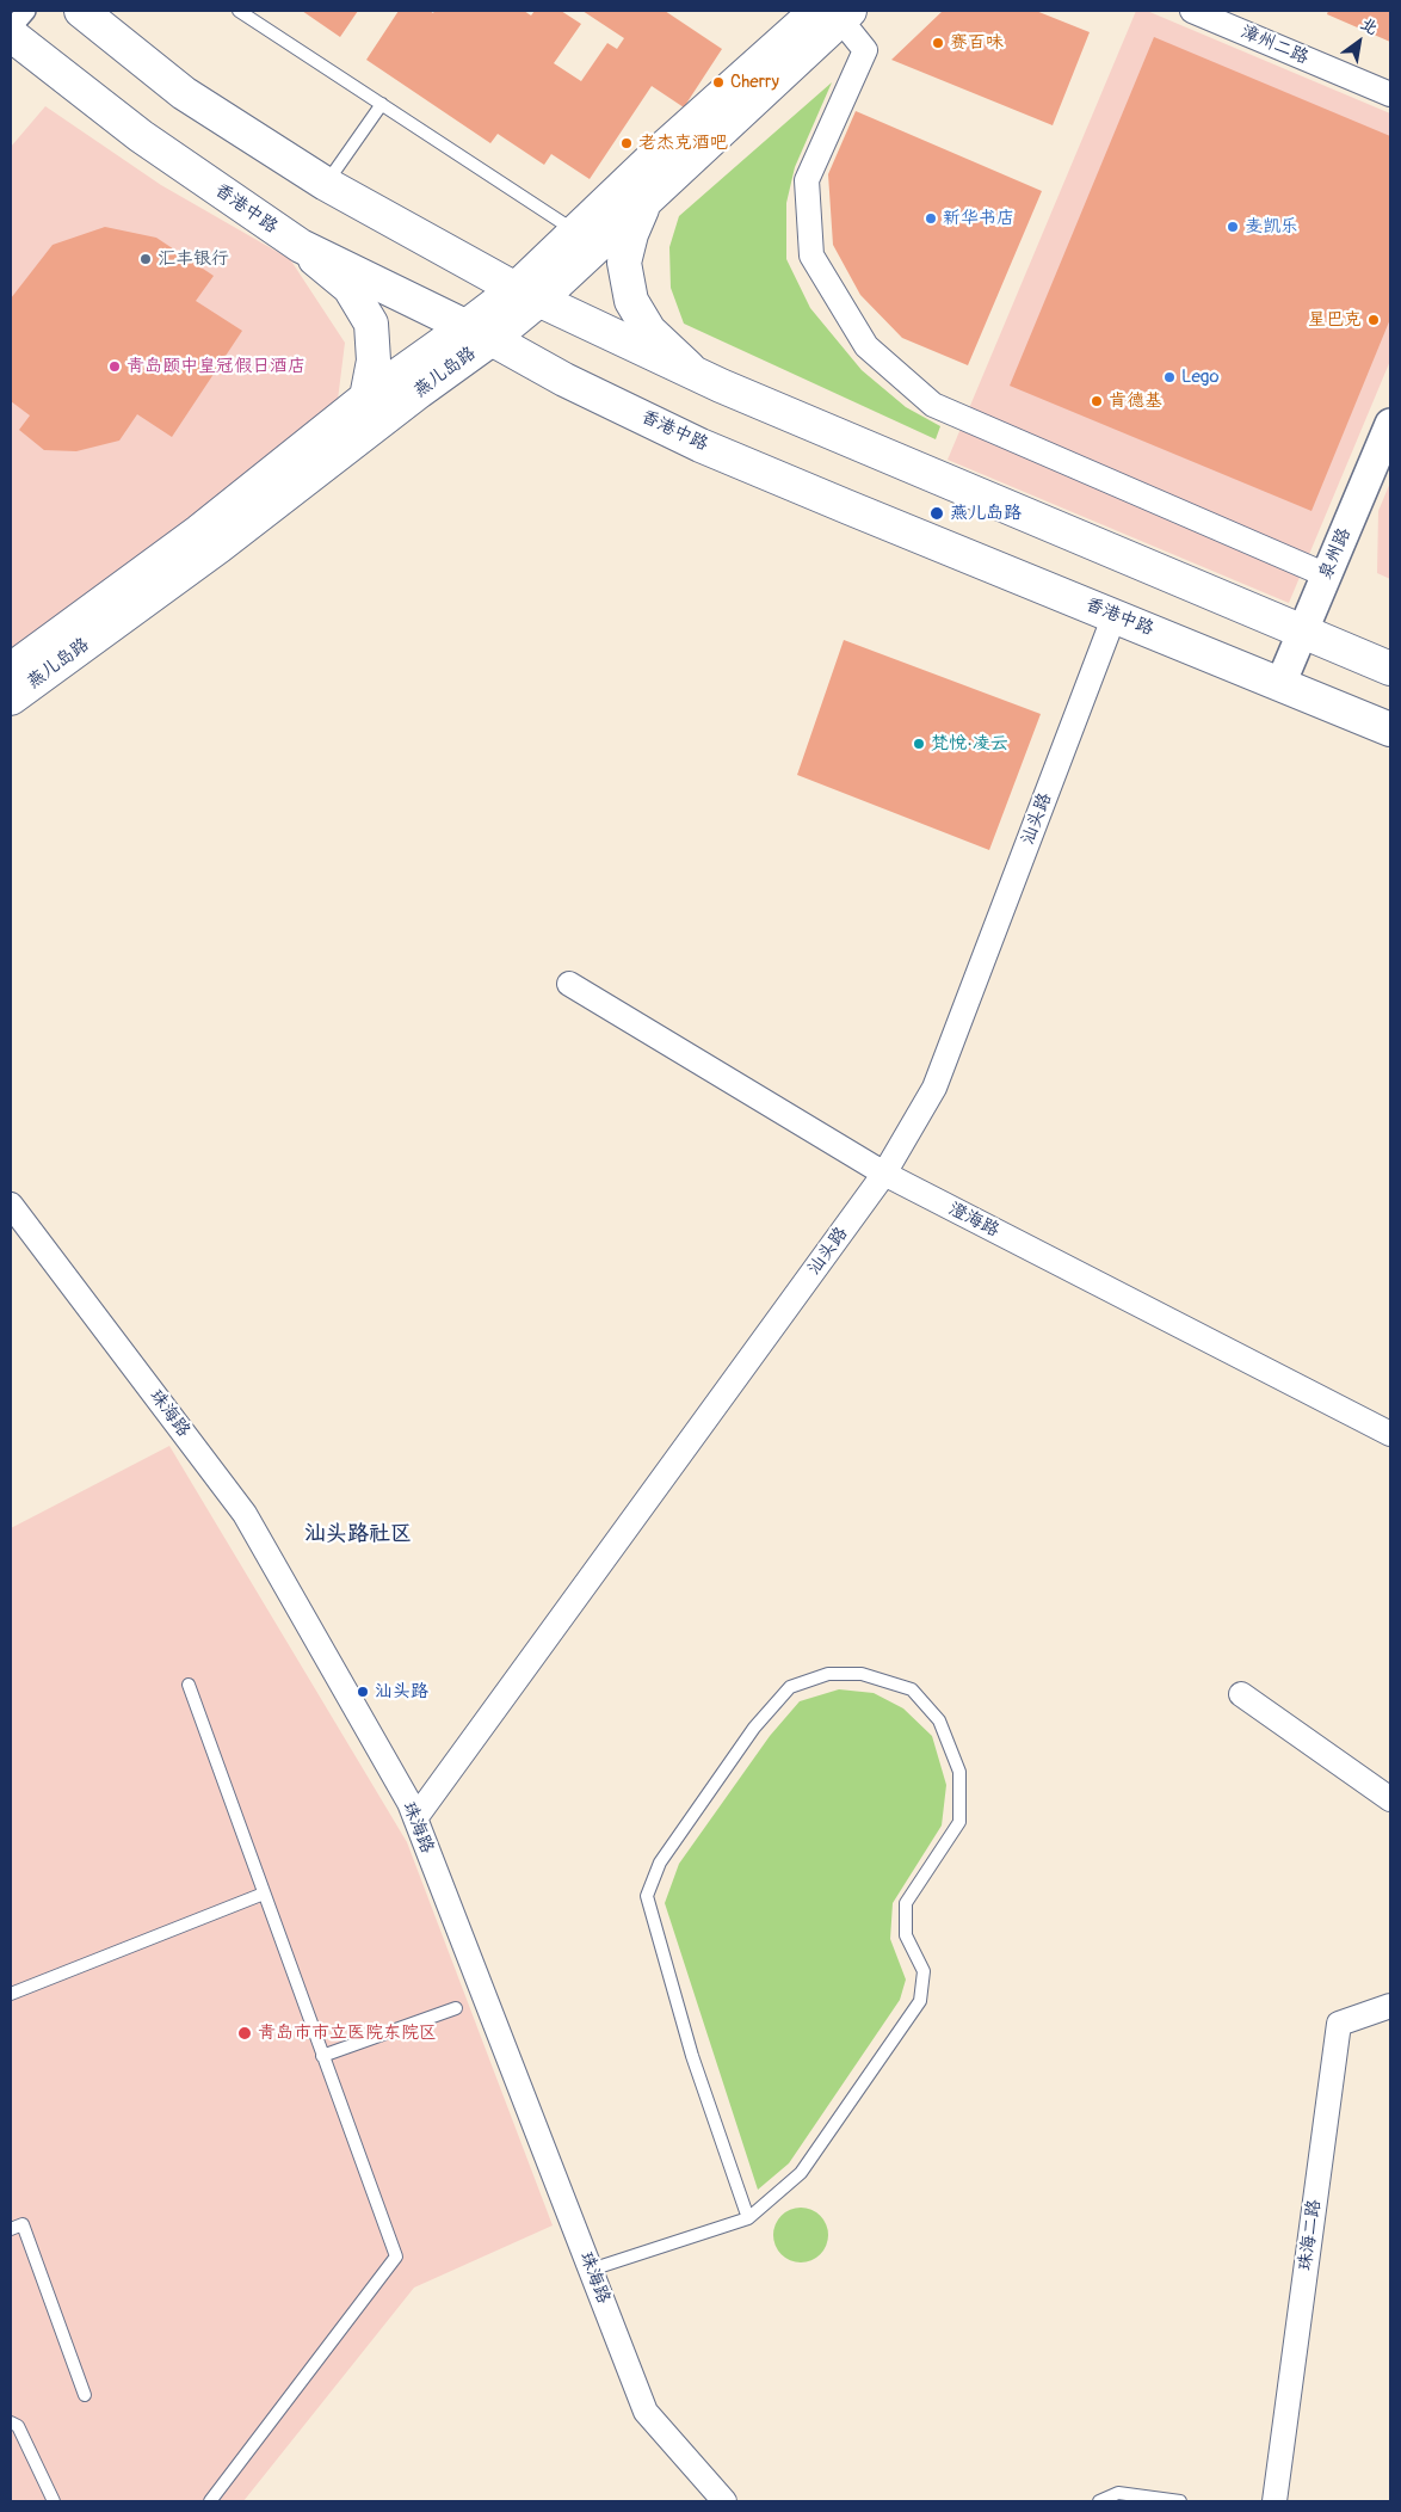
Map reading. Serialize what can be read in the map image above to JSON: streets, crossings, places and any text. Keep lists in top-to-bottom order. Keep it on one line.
{"streets":{"main road":["香港中路","燕儿岛路"],"street":["漳州二路","泉州路","汕头路","澄海路","珠海路","珠海二路"]},"crossings":[["香港中路","燕儿岛路"],["香港中路","泉州路"],["香港中路","汕头路"],["汕头路","澄海路"],["汕头路","珠海路"]],"districts":["汕头路社区"],"places":["赛百味","Cherry","老杰克酒吧","新华书店","麦凯乐","汇丰银行","星巴克","青岛颐中皇冠假日酒店","Lego","肯德基","燕儿岛路","梵悦·凌云","汕头路","青岛市市立医院东院区"],"north":"top right"}
